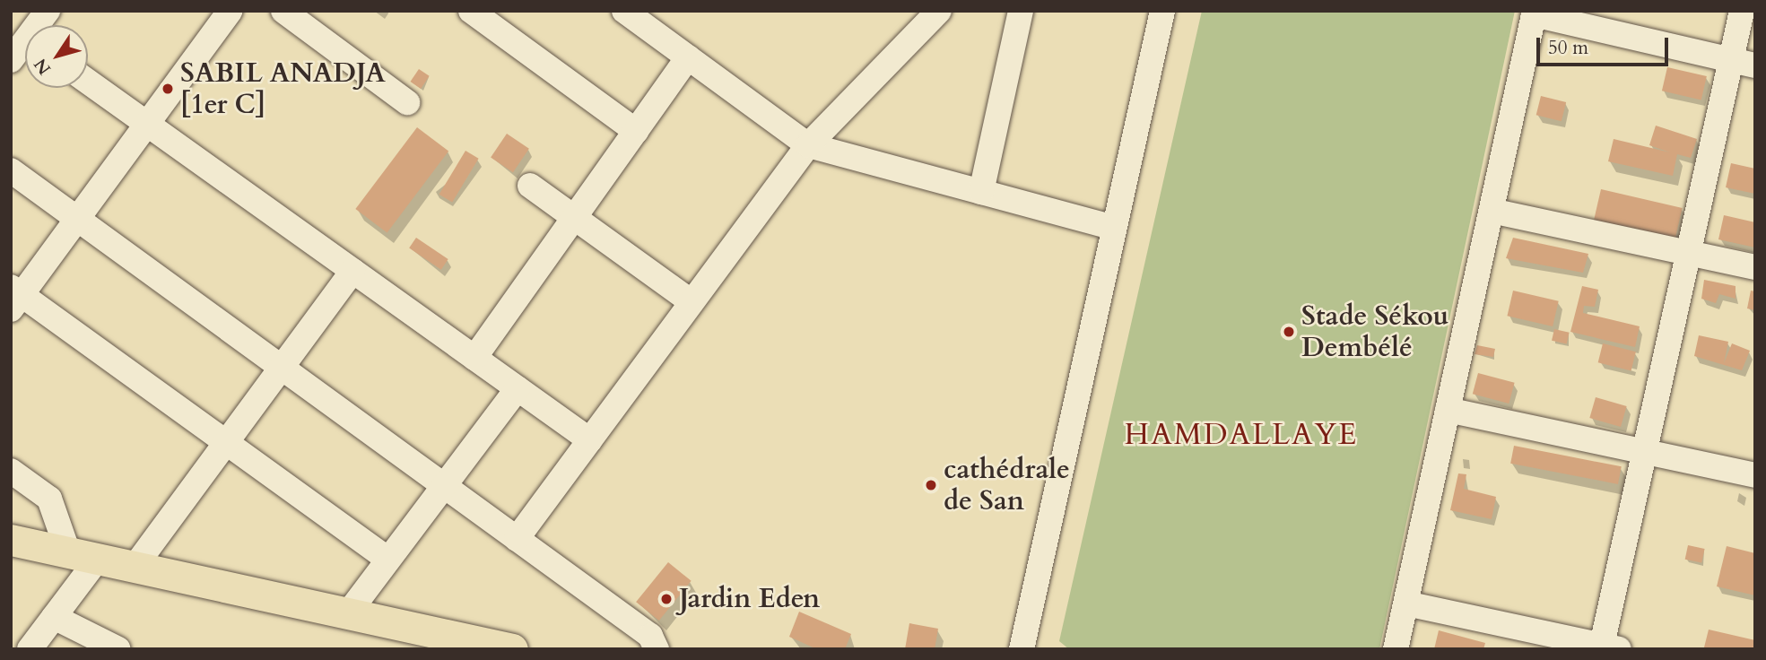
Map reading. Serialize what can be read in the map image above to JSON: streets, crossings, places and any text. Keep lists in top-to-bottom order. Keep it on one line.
{"districts":["HAMDALLAYE"],"places":["SABIL ANADJA [1er C]","Stade Sékou Dembélé","cathédrale de San","Jardin Eden"],"scale_bar":"50 m","north":"bottom left"}
